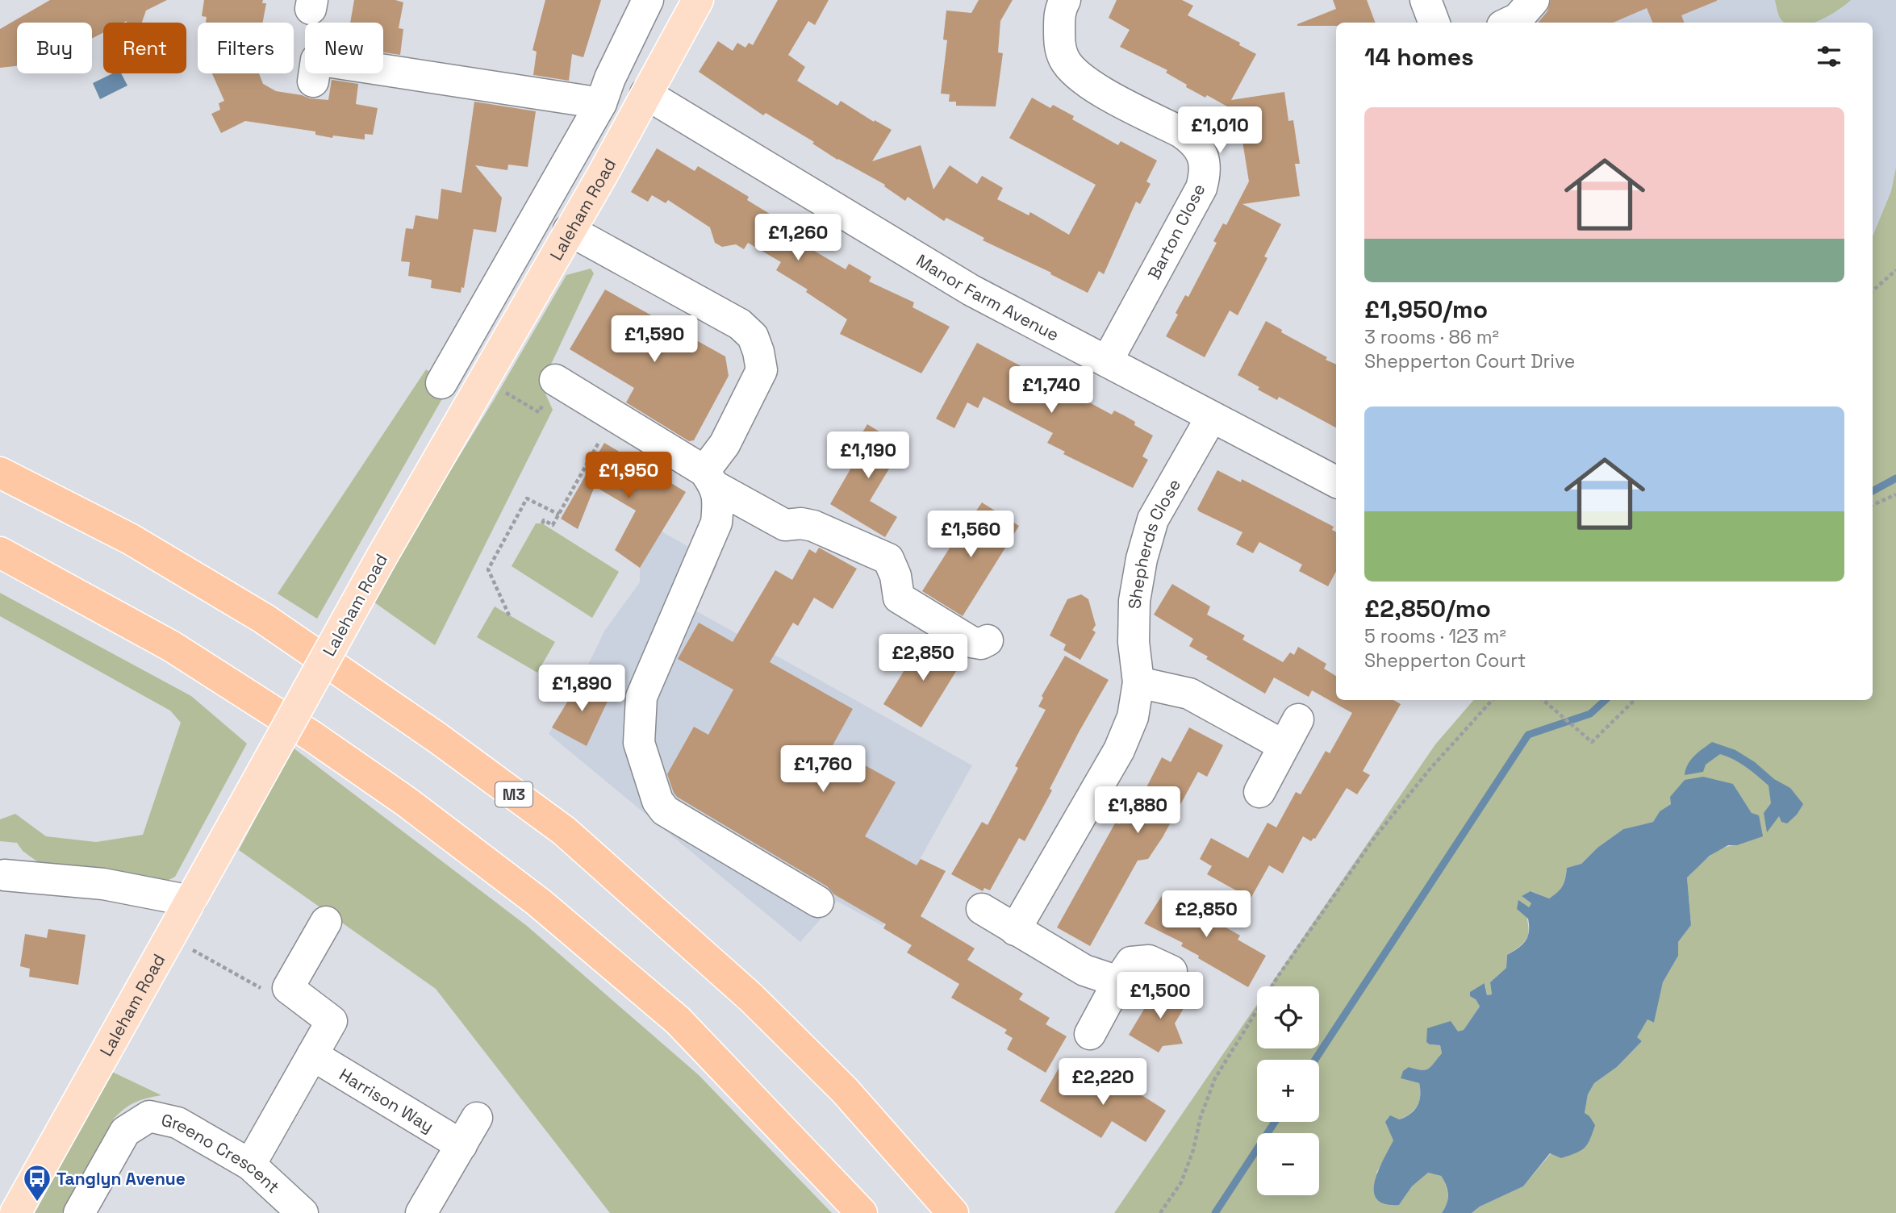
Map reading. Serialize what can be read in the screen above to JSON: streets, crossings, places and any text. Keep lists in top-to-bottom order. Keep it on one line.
{"streets":{"highway":["M3"],"main road":["Laleham Road"],"street":["Barton Close","Manor Farm Avenue","Shepherds Close","Harrison Way","Greeno Crescent"]},"crossings":[["Laleham Road","Manor Farm Avenue"],["Barton Close","Manor Farm Avenue"],["Manor Farm Avenue","Shepherds Close"]],"places":{"bus stop":["Tanglyn Avenue"]},"page":{"chip":["Buy","Rent","Filters","New"],"heading":"14 homes","list":[{"name":"£1,950/mo","note":"3 rooms · 86 m² · Shepperton Court Drive"},{"name":"£2,850/mo","note":"5 rooms · 123 m² · Shepperton Court"}],"price":["£1,010","£1,260","£1,590","£1,740","£1,190","£1,950","£1,560","£2,850","£1,890","£1,760","£1,880","£2,850","£1,500","£2,220"],"map_buttons":["+","−"]}}
